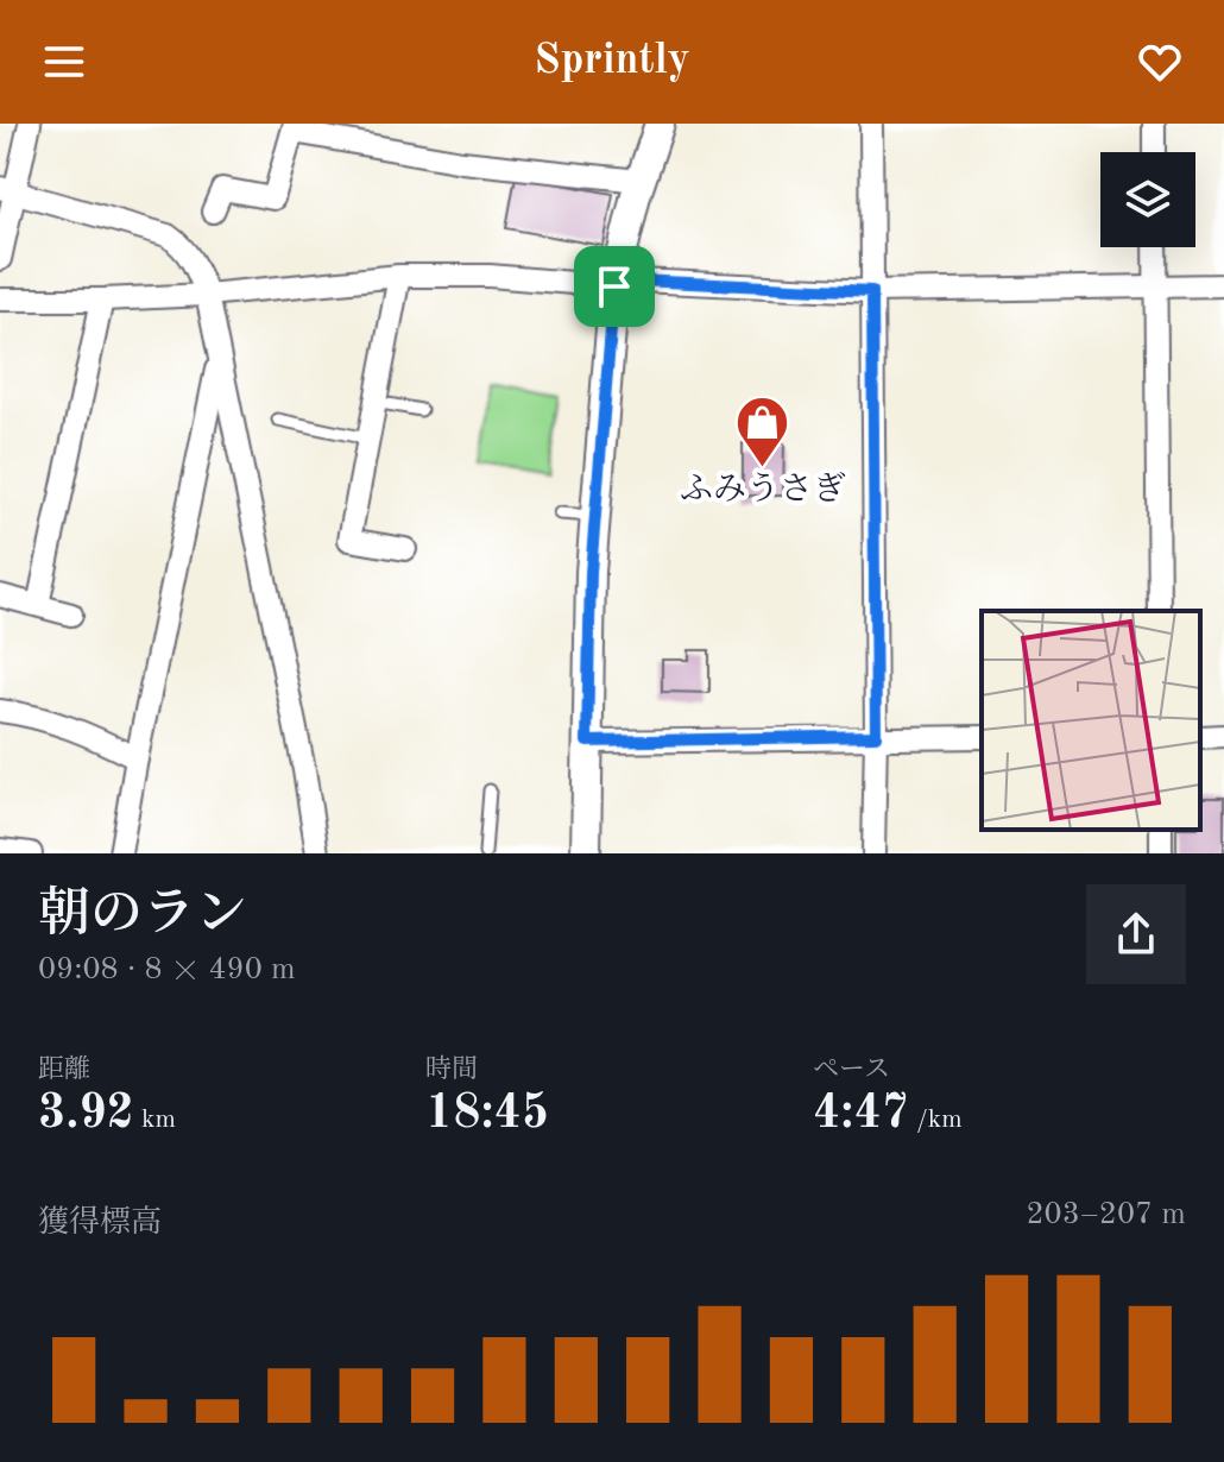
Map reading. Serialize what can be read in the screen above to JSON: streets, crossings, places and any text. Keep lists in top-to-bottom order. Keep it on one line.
{"places":{"shop":["ふみうさぎ"]},"page":{"header":"Sprintly","heading":["朝のラン","09:08 · 8 × 490 m"],"stats":[["距離","3.92 km"],["時間","18:45"],["ペース","4:47 /km"]],"chart":["獲得標高","203–207 m"]}}
